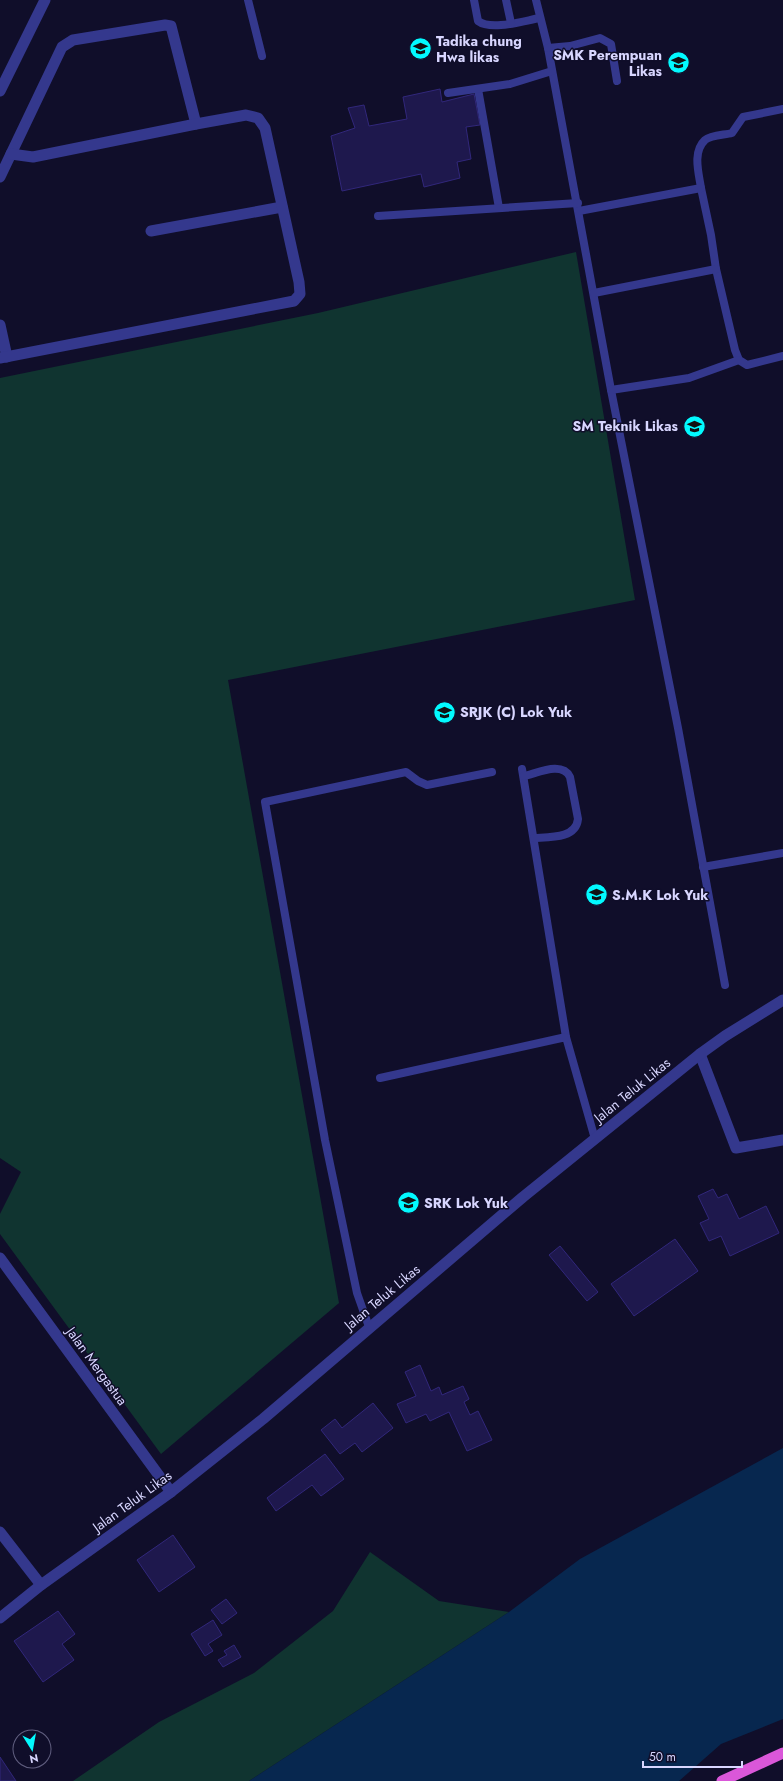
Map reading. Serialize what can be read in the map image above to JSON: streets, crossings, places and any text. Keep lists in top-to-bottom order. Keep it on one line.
{"streets":{"street":["Jalan Teluk Likas","Jalan Mergastua"]},"crossings":[["Jalan Teluk Likas","Jalan Mergastua"]],"places":{"school or university":["Tadika chung Hwa likas","SMK Perempuan Likas","SM Teknik Likas","SRJK (C) Lok Yuk","S.M.K Lok Yuk","SRK Lok Yuk"]},"scale_bar":"50 m","north":"bottom"}
